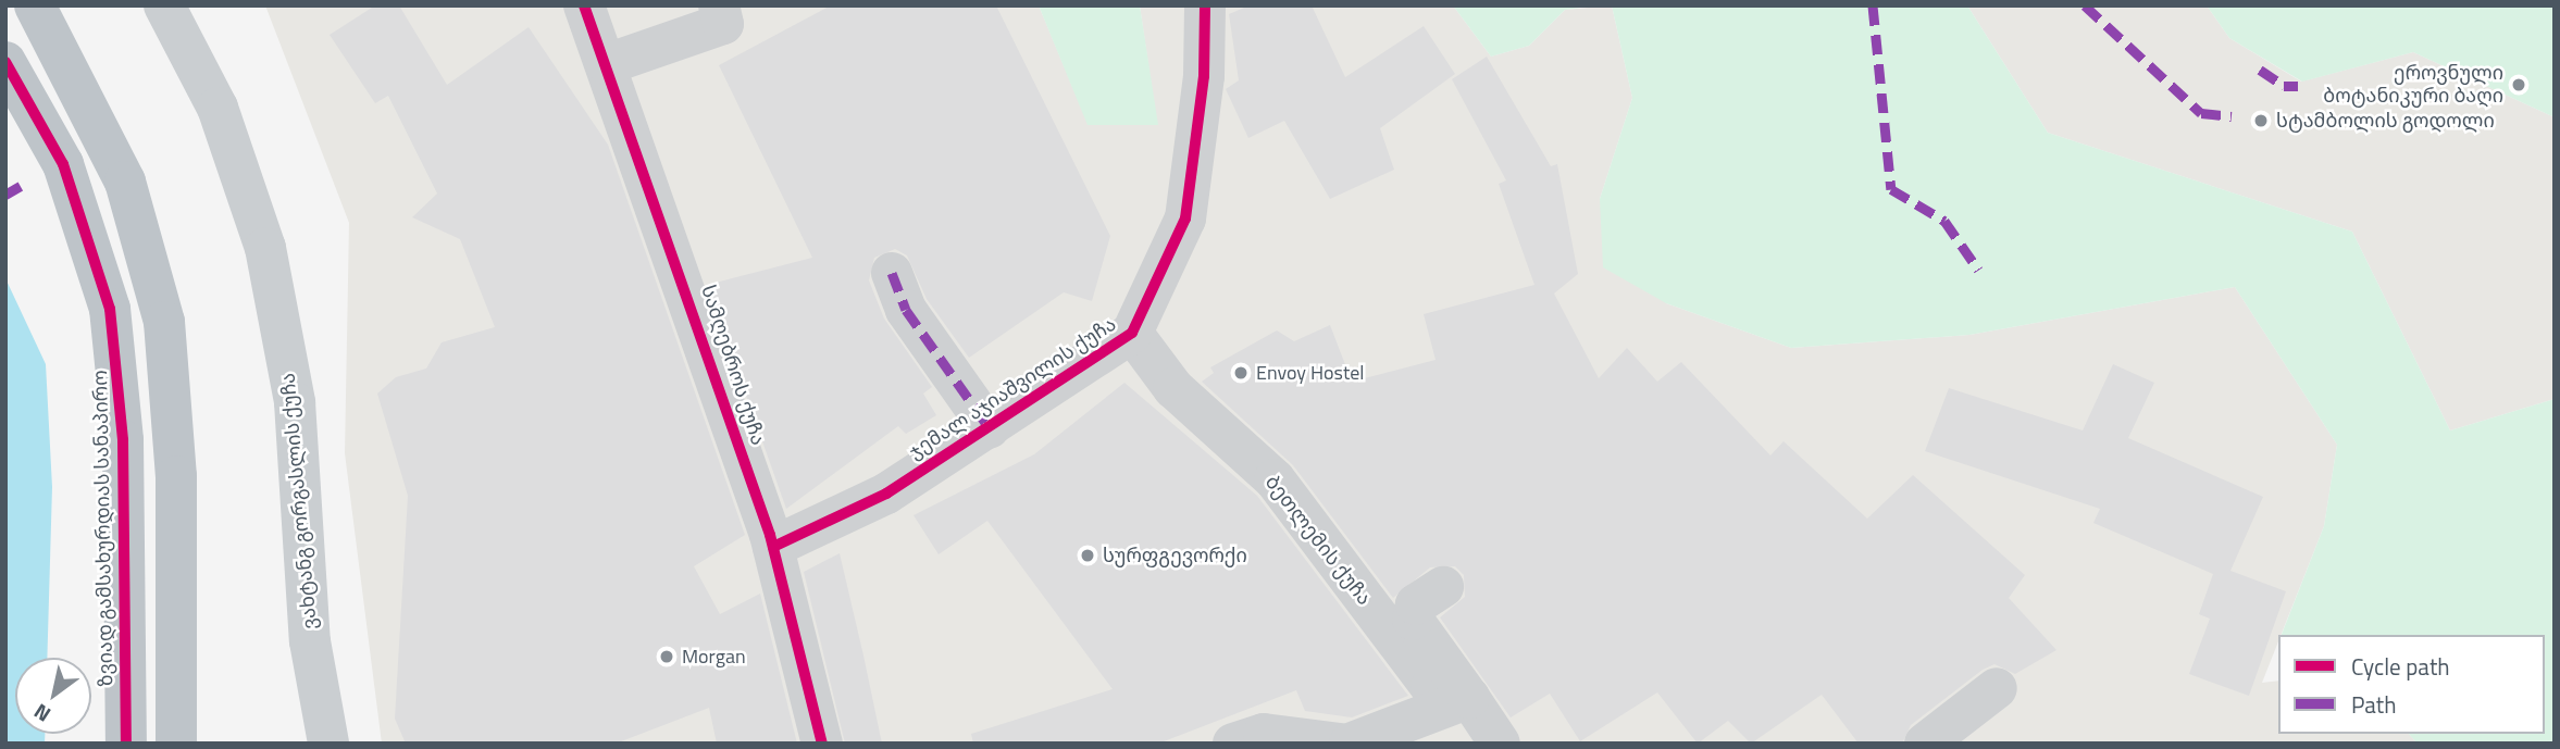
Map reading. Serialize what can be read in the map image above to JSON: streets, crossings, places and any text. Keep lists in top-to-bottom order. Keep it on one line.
{"streets":{"highway":["ზვიად გამსახურდიას სანაპირო"],"main road":["ვახტანგ გორგასლის ქუჩა"],"street":["სამღებროს ქუჩა","ჯემალ აჯიაშვილის ქუჩა","ბეთლემის ქუჩა"]},"crossings":[["სამღებროს ქუჩა","ჯემალ აჯიაშვილის ქუჩა"],["ჯემალ აჯიაშვილის ქუჩა","ბეთლემის ქუჩა"]],"places":["ეროვნული ბოტანიკური ბაღი","სტამბოლის გოდოლი","Envoy Hostel","სურფგევორქი","Morgan"],"legend":["Cycle path","Path"],"north":"bottom left"}
